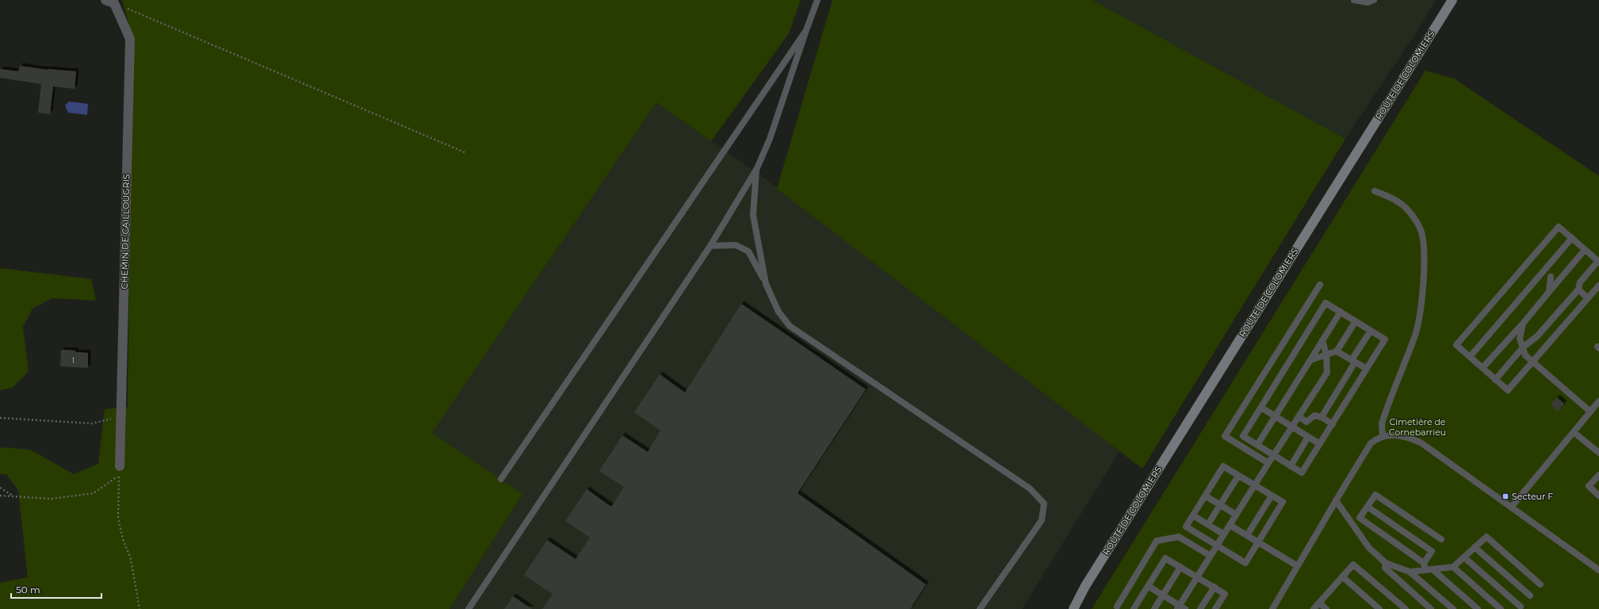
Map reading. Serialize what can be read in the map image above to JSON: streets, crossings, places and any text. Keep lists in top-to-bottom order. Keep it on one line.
{"streets":{"main road":["ROUTE DE COLOMIERS"],"street":["CHEMIN DE CAILLOUGRIS"]},"parks":["Cimetière de Cornebarrieu"],"places":{"transit":["Secteur F"]},"house_numbers":["1"],"scale_bar":"50 m"}
